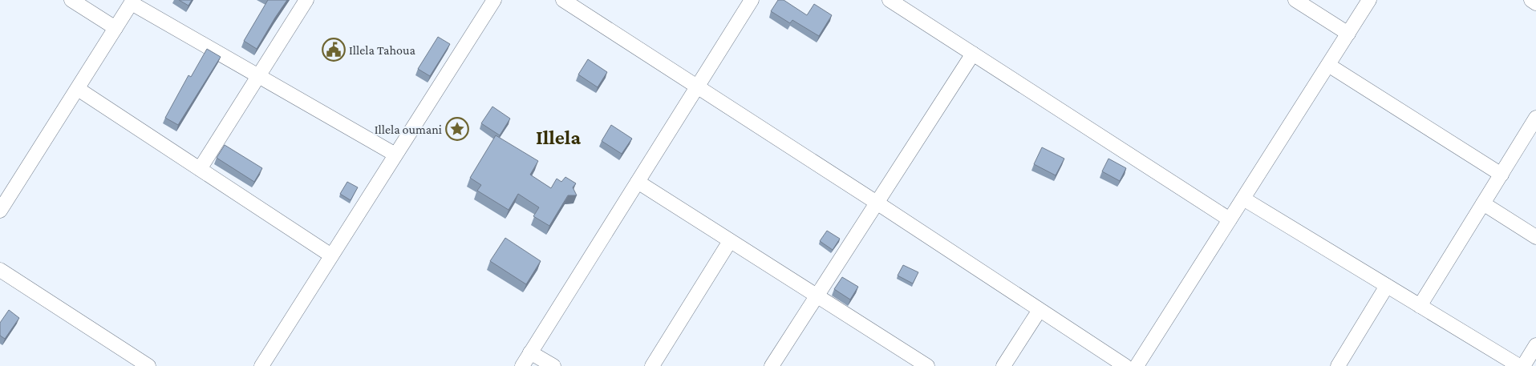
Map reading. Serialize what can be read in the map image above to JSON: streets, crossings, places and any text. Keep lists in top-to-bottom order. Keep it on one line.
{"districts":["Illela"],"places":{"public building":["Illela Tahoua"],"place":["Illela oumani"]}}
